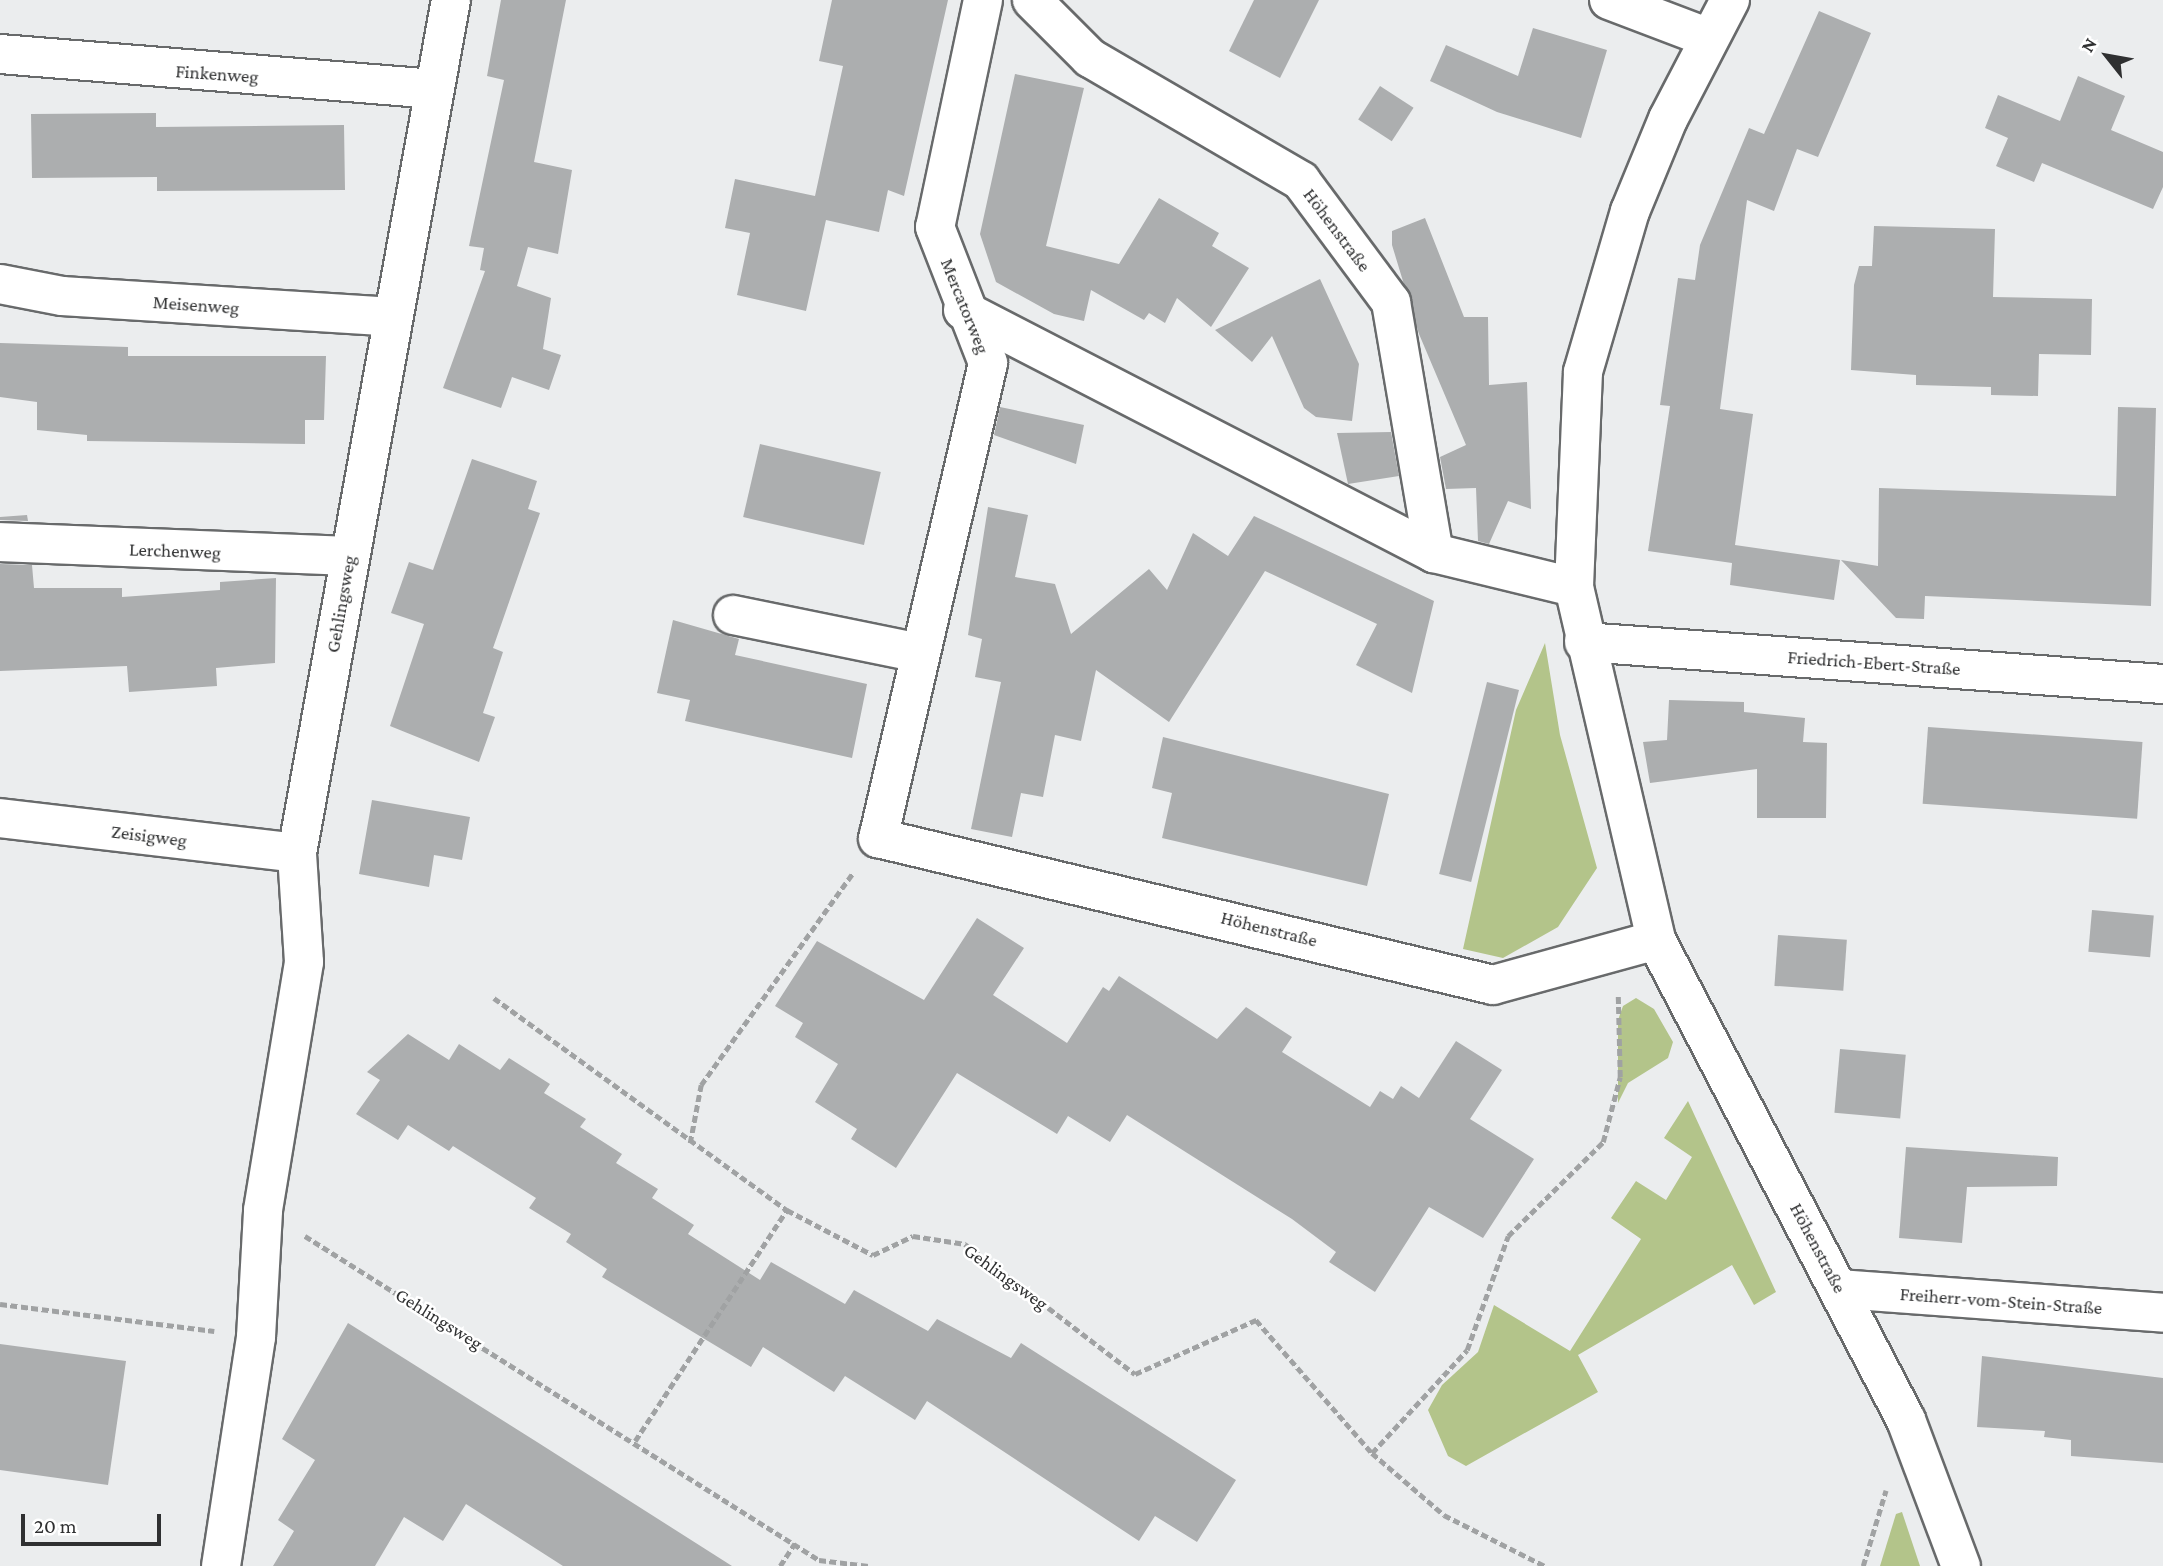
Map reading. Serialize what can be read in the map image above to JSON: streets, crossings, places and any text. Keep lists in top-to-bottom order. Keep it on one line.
{"streets":{"street":["Finkenweg","Höhenstraße","Meisenweg","Mercatorweg","Lerchenweg","Gehlingsweg","Friedrich-Ebert-Straße","Zeisigweg","Freiherr-vom-Stein-Straße"]},"crossings":[["Finkenweg","Gehlingsweg"],["Höhenstraße","Mercatorweg"],["Höhenstraße","Friedrich-Ebert-Straße"],["Höhenstraße","Freiherr-vom-Stein-Straße"],["Meisenweg","Gehlingsweg"],["Lerchenweg","Gehlingsweg"],["Gehlingsweg","Zeisigweg"]],"scale_bar":"20 m","north":"top left"}
